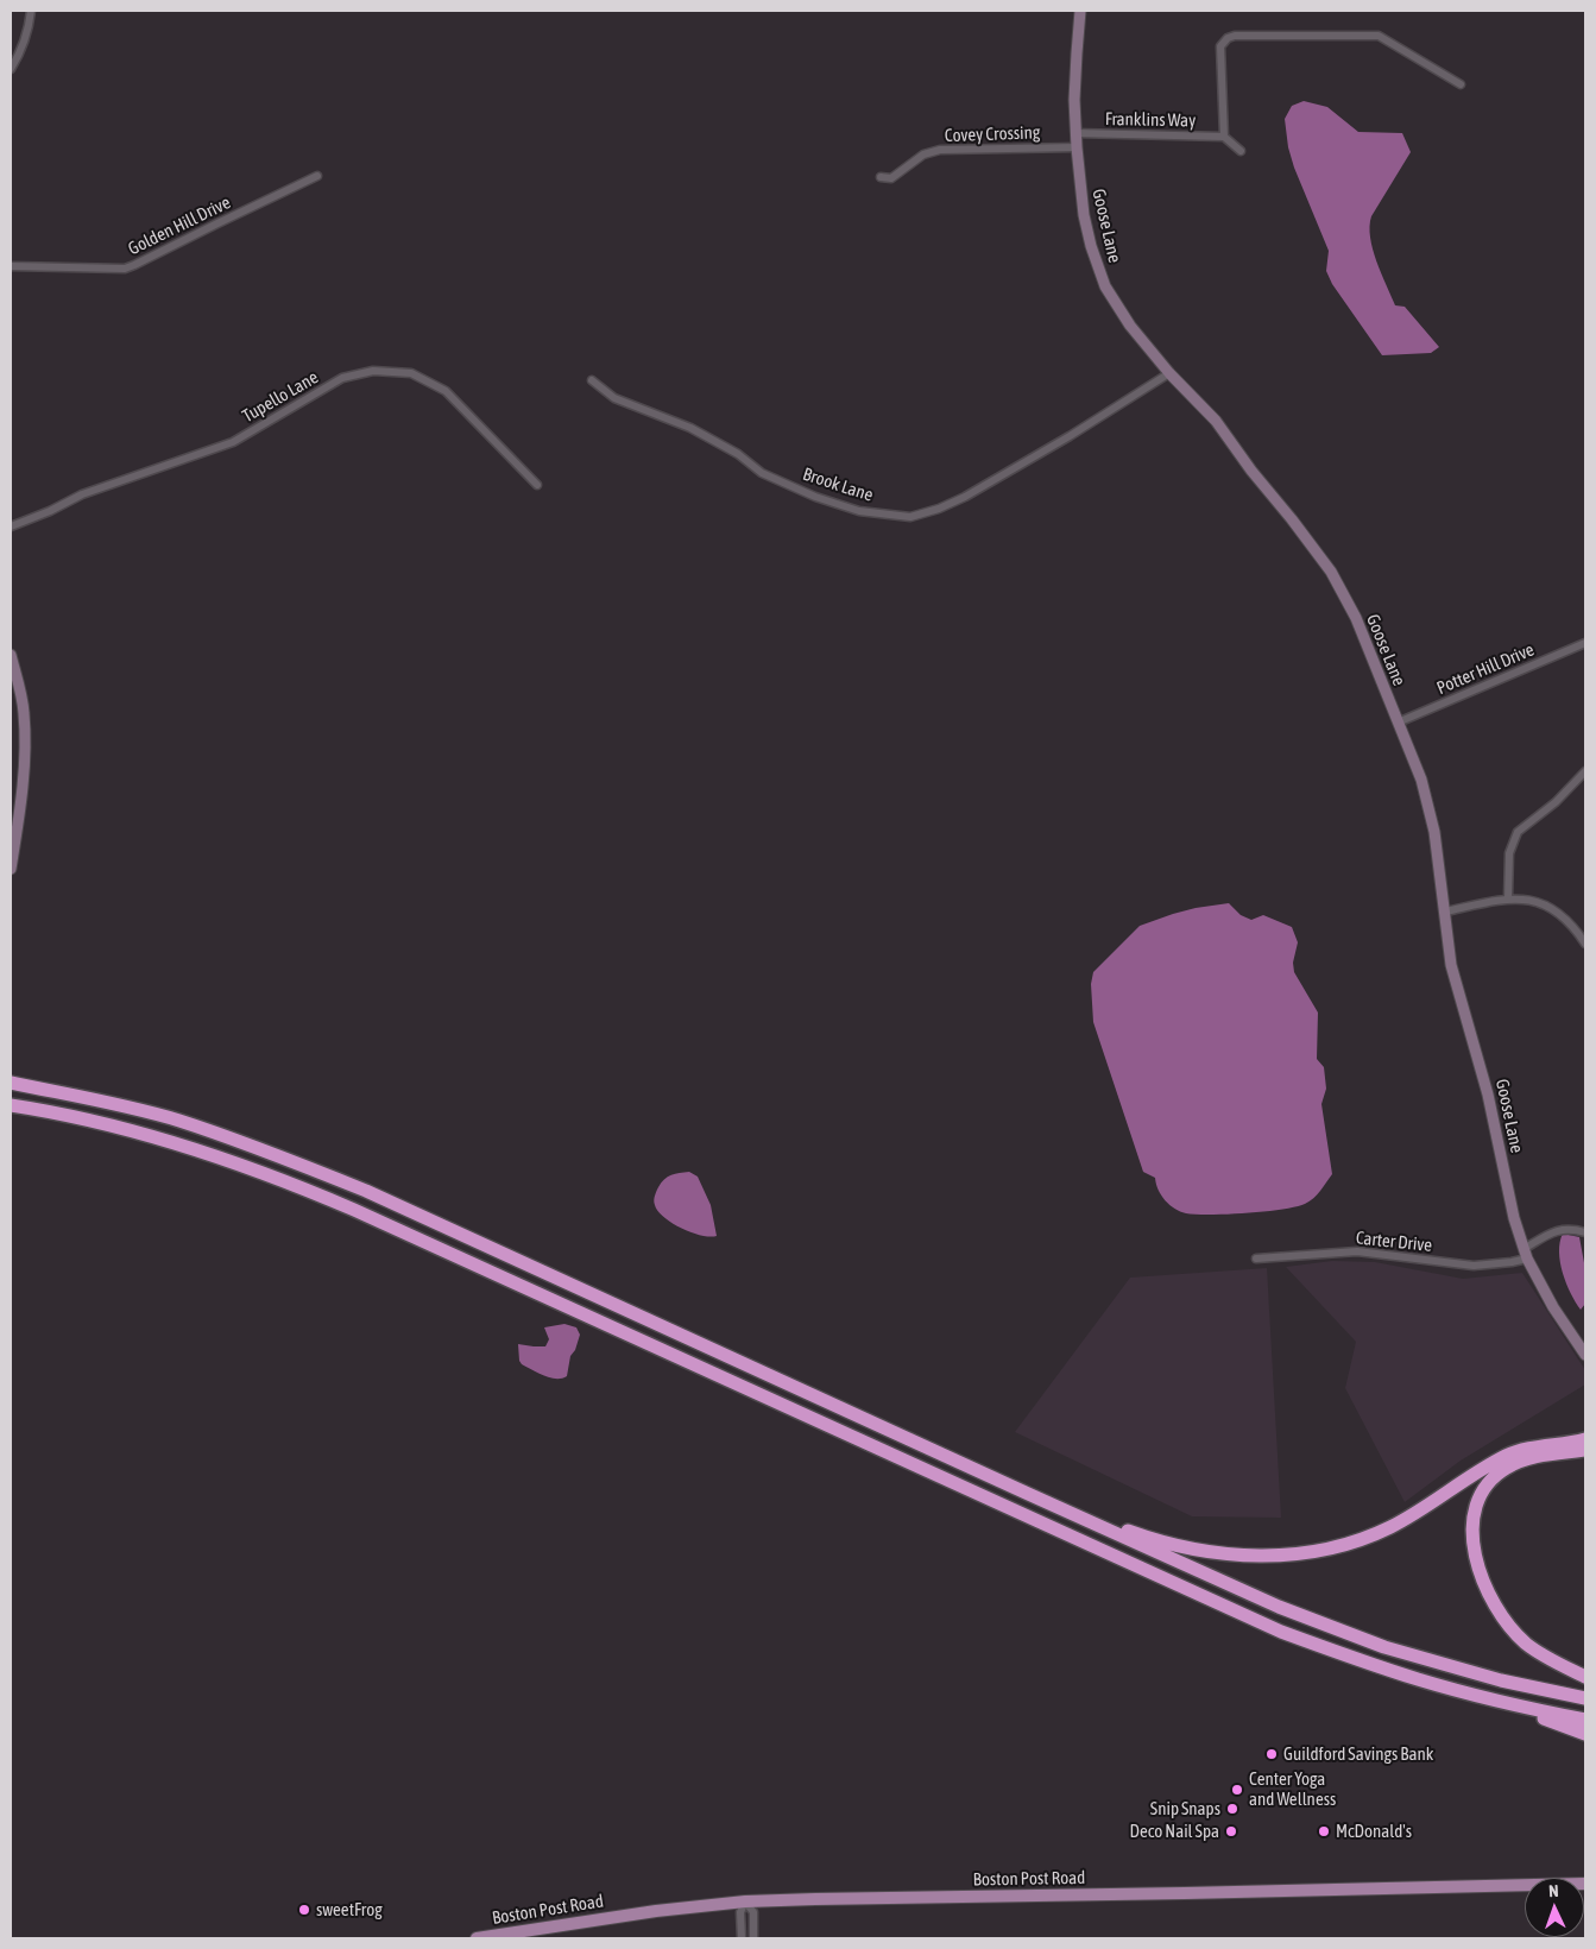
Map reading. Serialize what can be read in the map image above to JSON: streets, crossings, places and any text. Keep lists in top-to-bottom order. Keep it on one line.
{"streets":{"main road":["Boston Post Road"],"street":["Franklins Way","Covey Crossing","Golden Hill Drive","Goose Lane","Tupello Lane","Brook Lane","Potter Hill Drive","Carter Drive"]},"crossings":[["Franklins Way","Goose Lane"],["Covey Crossing","Goose Lane"],["Goose Lane","Brook Lane"],["Goose Lane","Potter Hill Drive"],["Goose Lane","Carter Drive"]],"places":["Guildford Savings Bank","Center Yoga and Wellness","Snip Snaps","Deco Nail Spa","McDonald's","sweetFrog"],"north":"top"}
